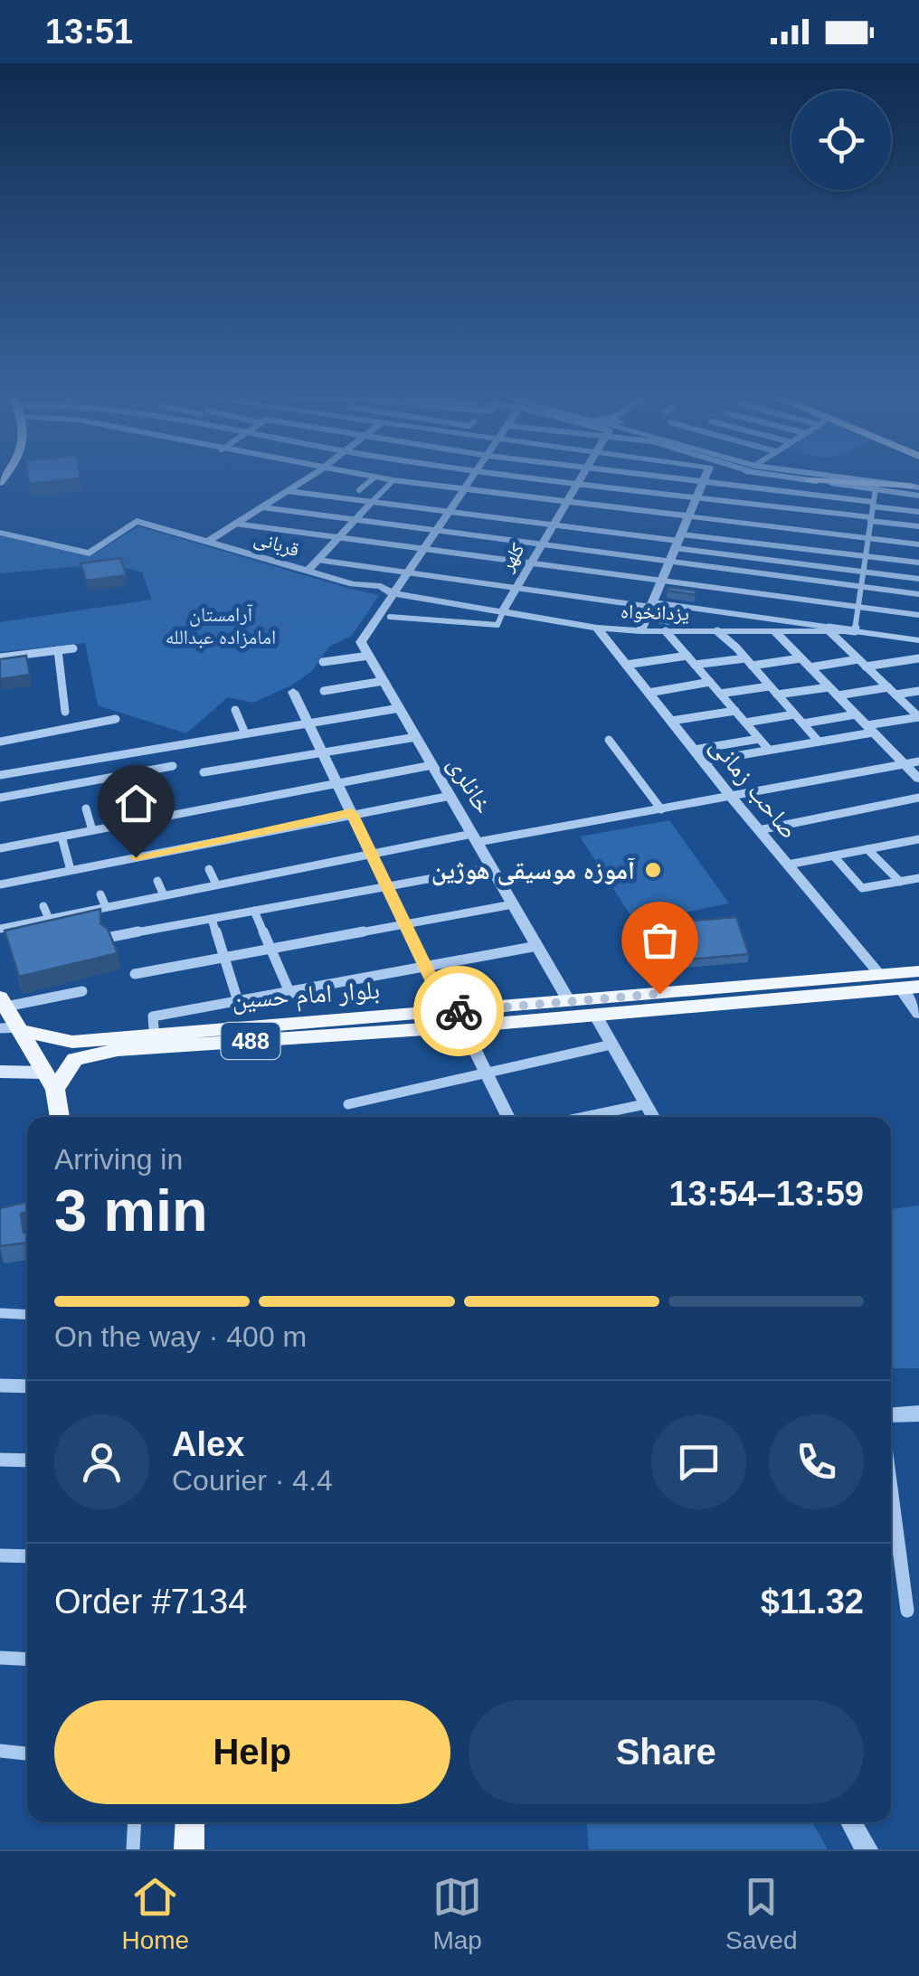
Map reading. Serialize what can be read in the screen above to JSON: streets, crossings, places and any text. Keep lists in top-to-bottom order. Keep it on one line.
{"streets":{"main road":["بلوار امام حسین","488"],"street":["قربانی","کلهر","یزدانخواه","خانلری","صاحب زمانی"]},"crossings":[["قربانی","یزدانخواه"],["کلهر","یزدانخواه"],["یزدانخواه","صاحب زمانی"],["خانلری","بلوار امام حسین"],["صاحب زمانی","بلوار امام حسین"]],"parks":["آرامستان امامزاده عبدالله"],"places":["آموزه موسیقی هوژین"],"page":{"status":"13:51","heading":["3 min","Arriving in","13:54–13:59"],"panel":["Alex","Courier · 4.4","Order #7134","$11.32"],"bar":"On the way · 400 m","buttons":["Help","Share"],"tabs":["Home","Map","Saved"]}}
